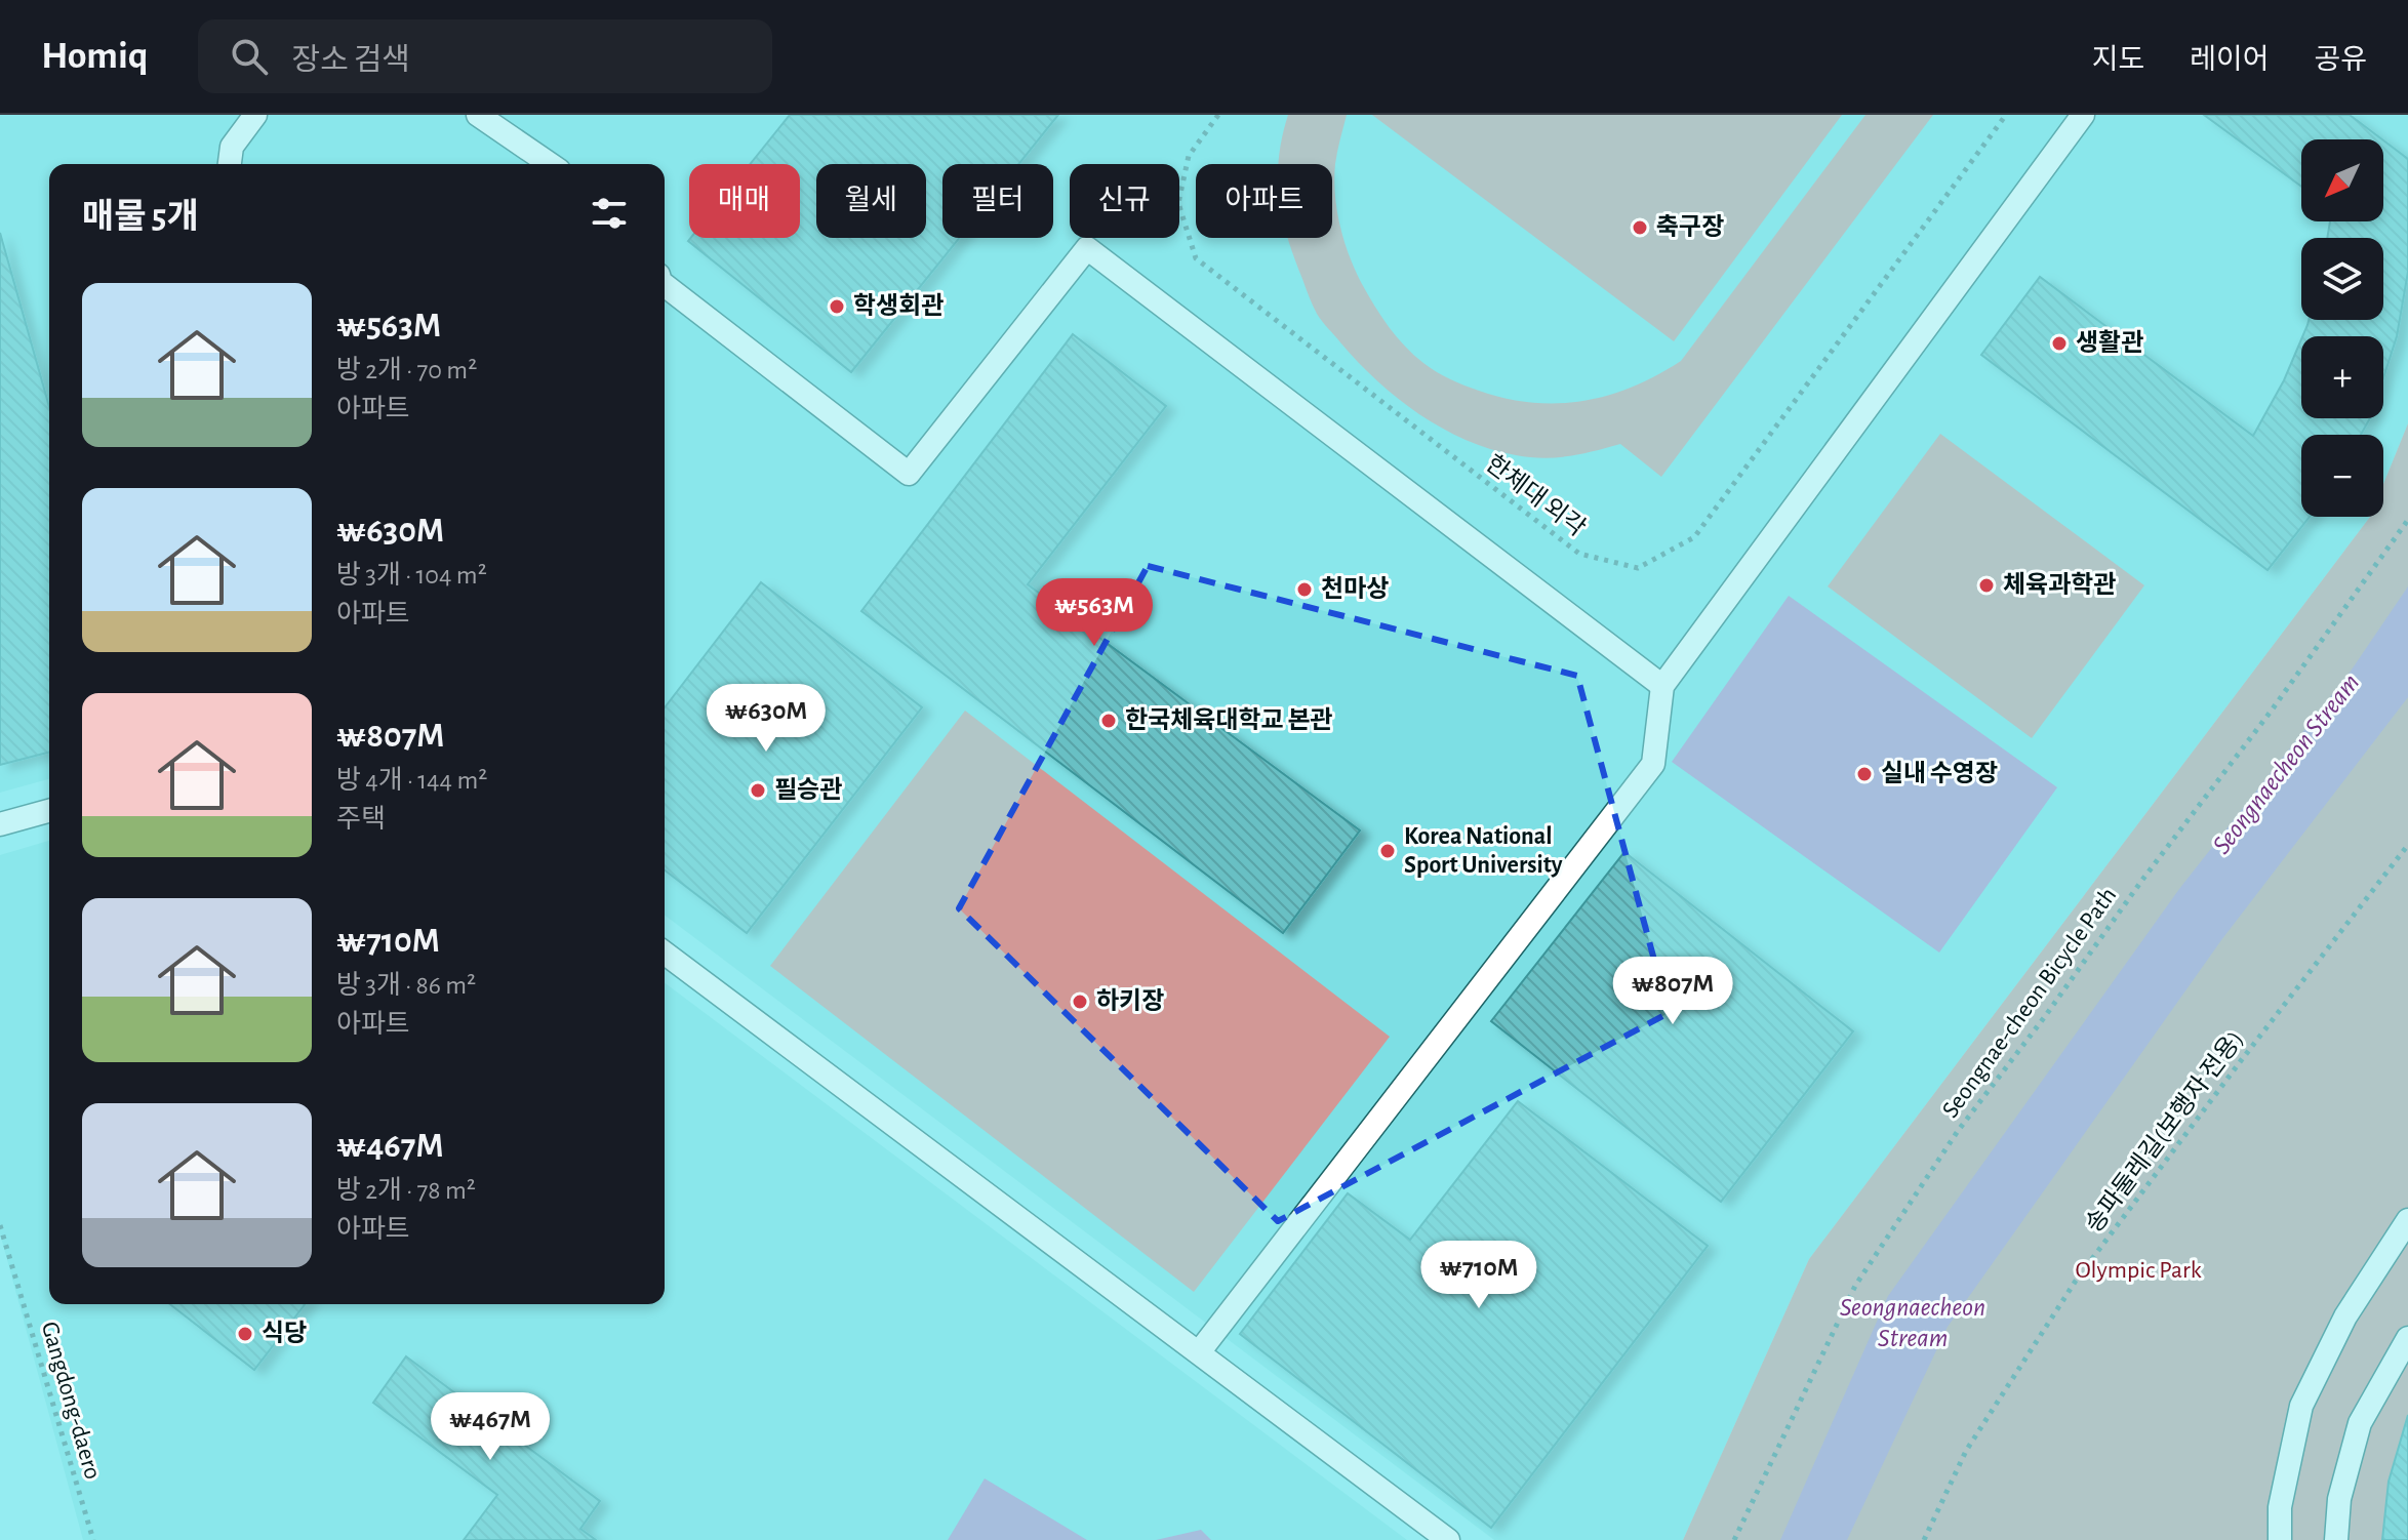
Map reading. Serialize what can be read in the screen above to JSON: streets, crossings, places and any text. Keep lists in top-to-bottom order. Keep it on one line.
{"streets":{"path":["한체대 외각","Seongnae-cheon Bicycle Path","송파둘레길(보행자 전용)","Gangdong-daero"]},"water":["Seongnaecheon Stream"],"parks":["Olympic Park"],"places":["축구장","학생회관","생활관","체육과학관","천마상","한국체육대학교 본관","실내 수영장","필승관","Korea National Sport University","하키장","식당"],"north":"bottom left","page":{"header":"Homiq","search":"장소 검색","nav":["지도","레이어","공유"],"map_buttons":["+","−"],"chip":["매매","월세","필터","신규","아파트"],"heading":"매물 5개","list":[{"name":"₩563M","note":"방 2개 · 70 m² · 아파트"},{"name":"₩630M","note":"방 3개 · 104 m² · 아파트"},{"name":"₩807M","note":"방 4개 · 144 m² · 주택"},{"name":"₩710M","note":"방 3개 · 86 m² · 아파트"},{"name":"₩467M","note":"방 2개 · 78 m² · 아파트"}],"price":["₩563M","₩630M","₩807M","₩710M","₩467M"]}}
